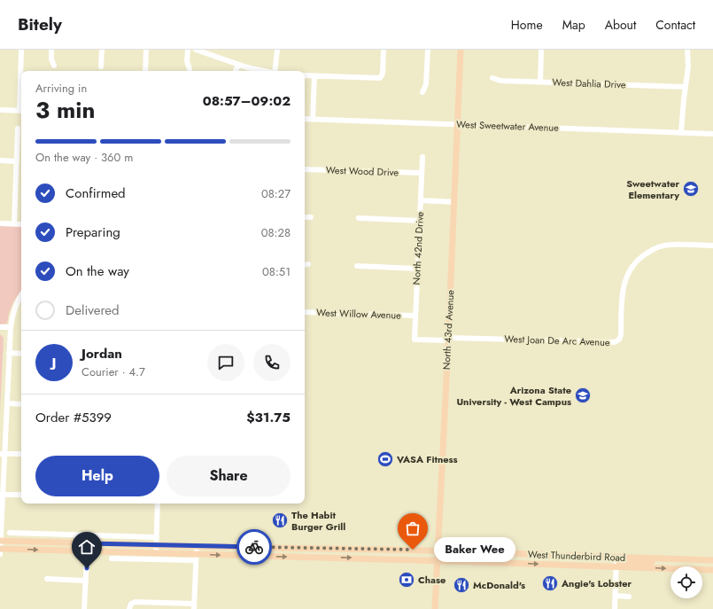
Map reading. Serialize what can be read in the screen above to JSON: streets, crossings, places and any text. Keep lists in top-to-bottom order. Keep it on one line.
{"streets":{"main road":["North 43rd Avenue","West Thunderbird Road"],"street":["West Dahlia Drive","West Sweetwater Avenue","West Wood Drive","North 42nd Drive","West Willow Avenue","West Joan De Arc Avenue"]},"crossings":[["West Sweetwater Avenue","North 43rd Avenue"],["West Wood Drive","North 42nd Drive"],["North 42nd Drive","West Willow Avenue"],["North 42nd Drive","West Joan De Arc Avenue"],["North 43rd Avenue","West Joan De Arc Avenue"],["North 43rd Avenue","West Thunderbird Road"]],"places":{"school or university":["Sweetwater Elementary","Arizona State University - West Campus"],"sports":["VASA Fitness"],"restaurant":["The Habit Burger Grill","Angie's Lobster","McDonald's"],"other":["Baker Wee"],"bank":["Chase"]},"page":{"header":"Bitely","nav":["Home","Map","About","Contact"],"heading":["3 min","Arriving in","08:57–09:02"],"panel":["Jordan","Courier · 4.7","Order #5399","$31.75"],"bar":"On the way · 360 m","list":[["Confirmed","08:27"],["Preparing","08:28"],["On the way","08:51"],"Delivered"],"round":"J","buttons":["Help","Share"],"bubble":"Baker Wee"}}
